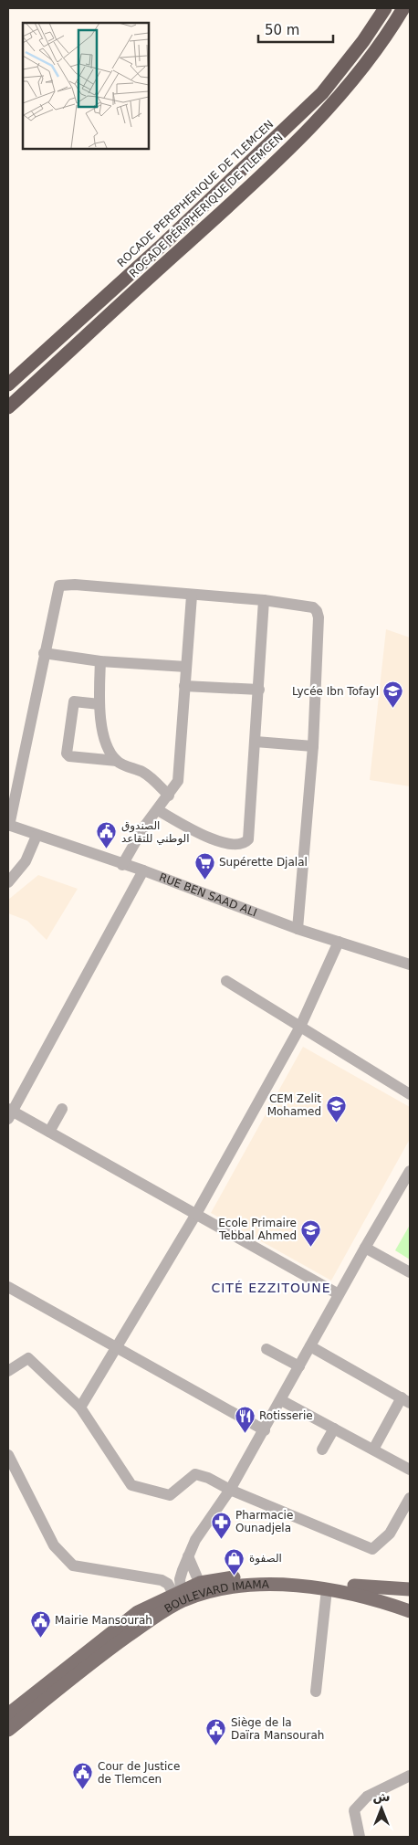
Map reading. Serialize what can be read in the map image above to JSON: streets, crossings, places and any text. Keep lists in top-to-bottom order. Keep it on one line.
{"streets":{"highway":["ROCADE PEREPHERIQUE DE TLEMCEN","ROCADE PÉRIPHERIQUE DE TLEMCEN"],"main road":["BOULEVARD IMAMA"],"street":["RUE BEN SAAD ALI"]},"districts":["CITÉ EZZITOUNE"],"places":{"school or university":["Lycée Ibn Tofayl","CEM Zelit Mohamed","Ecole Primaire Tebbal Ahmed"],"public building":["الصندوق الوطني للتقاعد","Mairie Mansourah","Siège de la Daïra Mansourah","Cour de Justice de Tlemcen"],"supermarket":["Supérette Djalal"],"restaurant":["Rotisserie"],"pharmacy":["Pharmacie Ounadjela"],"shop":["الصفوة"]},"scale_bar":"50 m","north":"top"}
